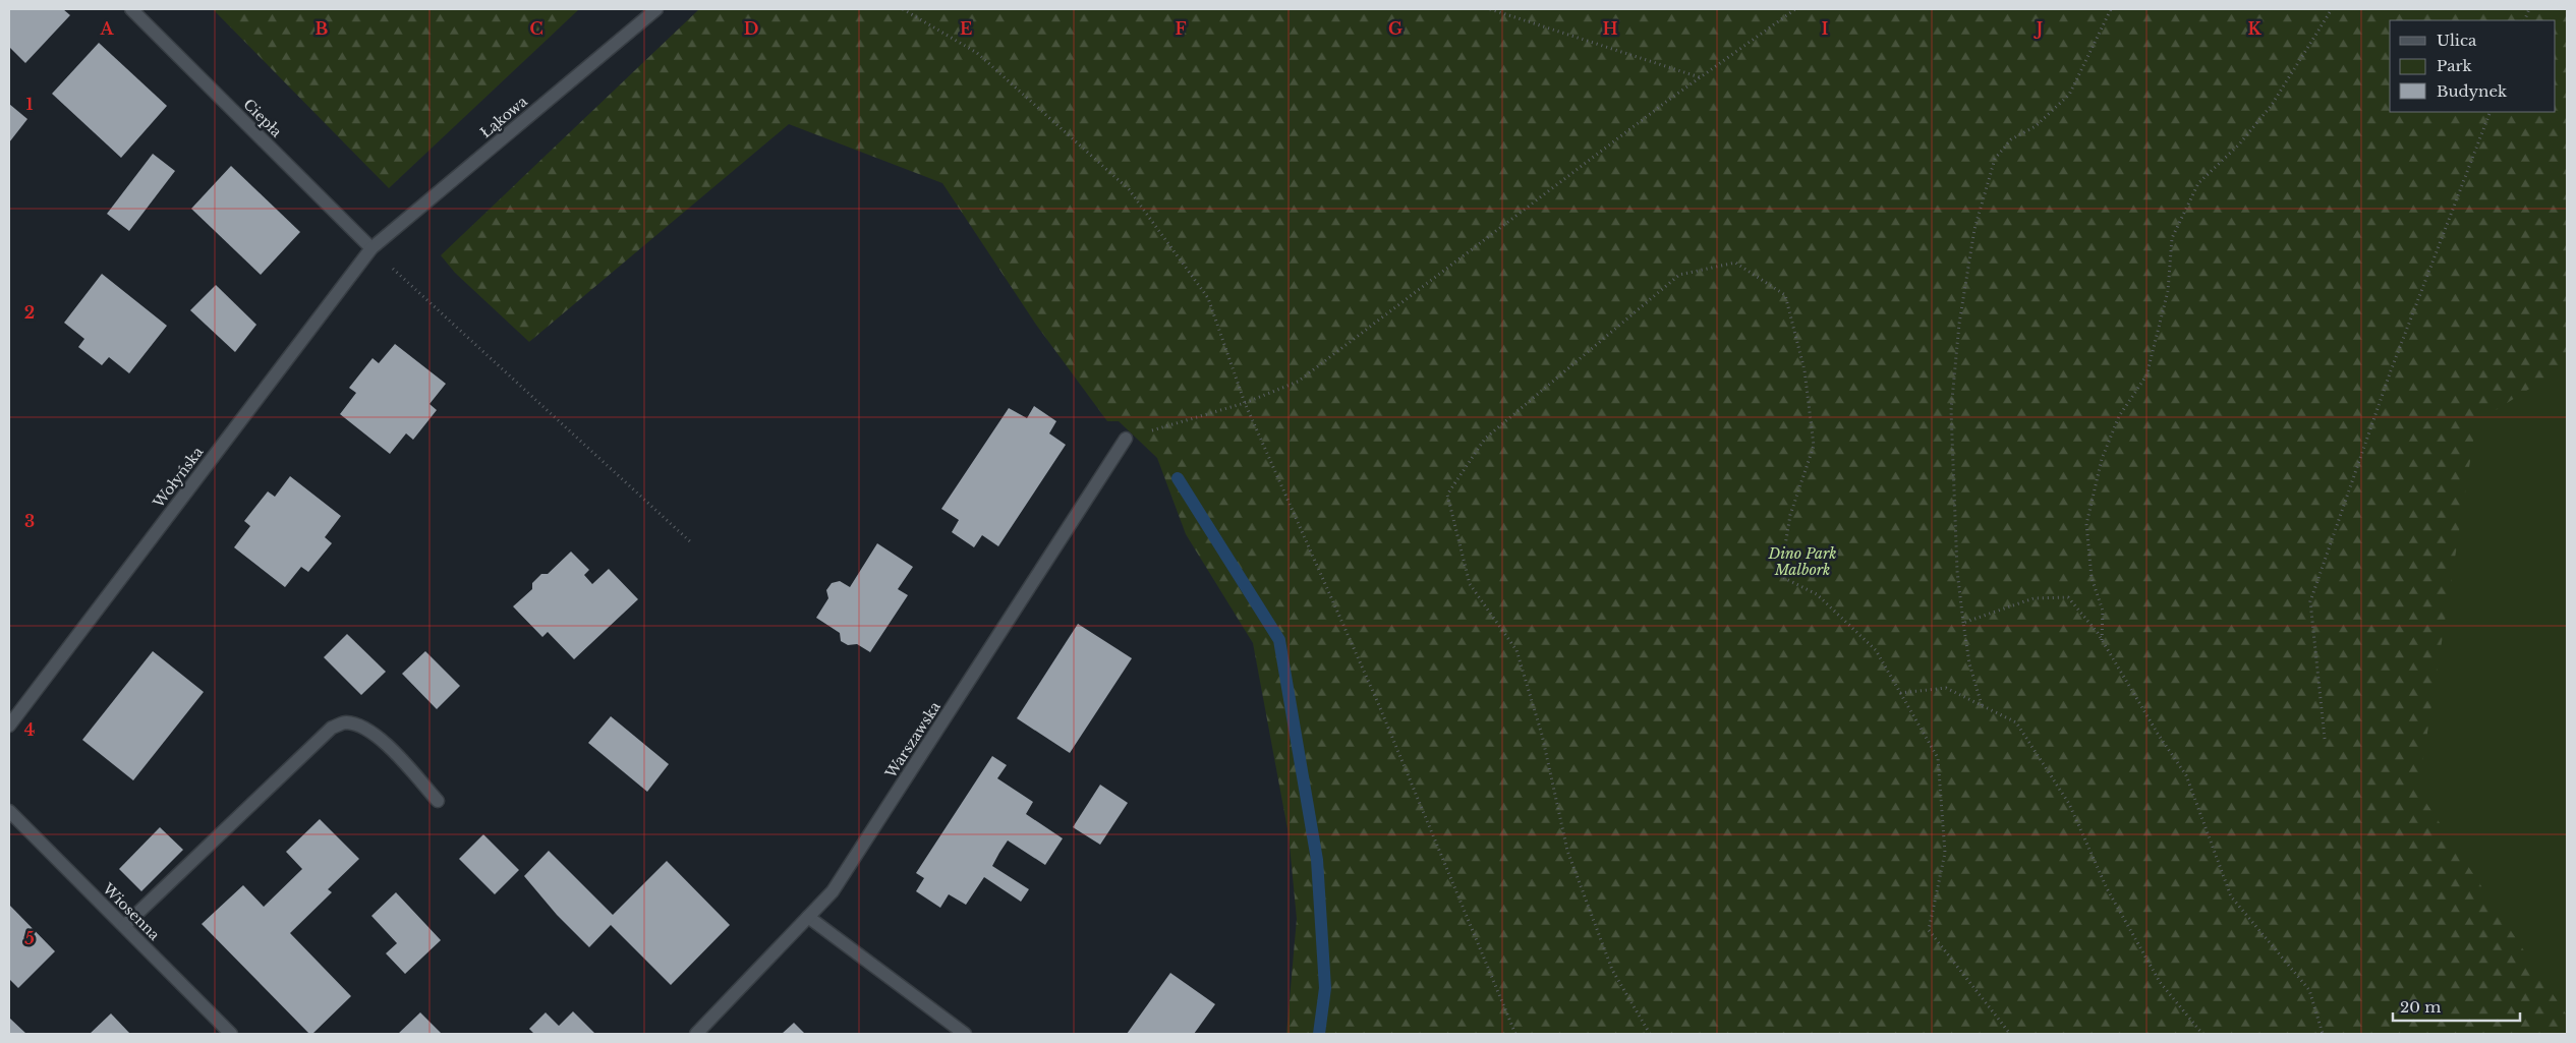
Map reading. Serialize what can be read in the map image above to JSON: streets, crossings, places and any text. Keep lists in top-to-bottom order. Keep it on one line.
{"streets":{"street":["Łąkowa","Ciepła","Wołyńska","Warszawska","Wiosenna"]},"crossings":[["Łąkowa","Ciepła"],["Łąkowa","Wołyńska"],["Ciepła","Wołyńska"]],"parks":["Dino Park Malbork"],"legend":["Ulica","Park","Budynek"],"scale_bar":"20 m","grid":{"columns":["A","B","C","D","E","F","G","H","I","J","K"],"rows":["1","2","3","4","5"]}}
